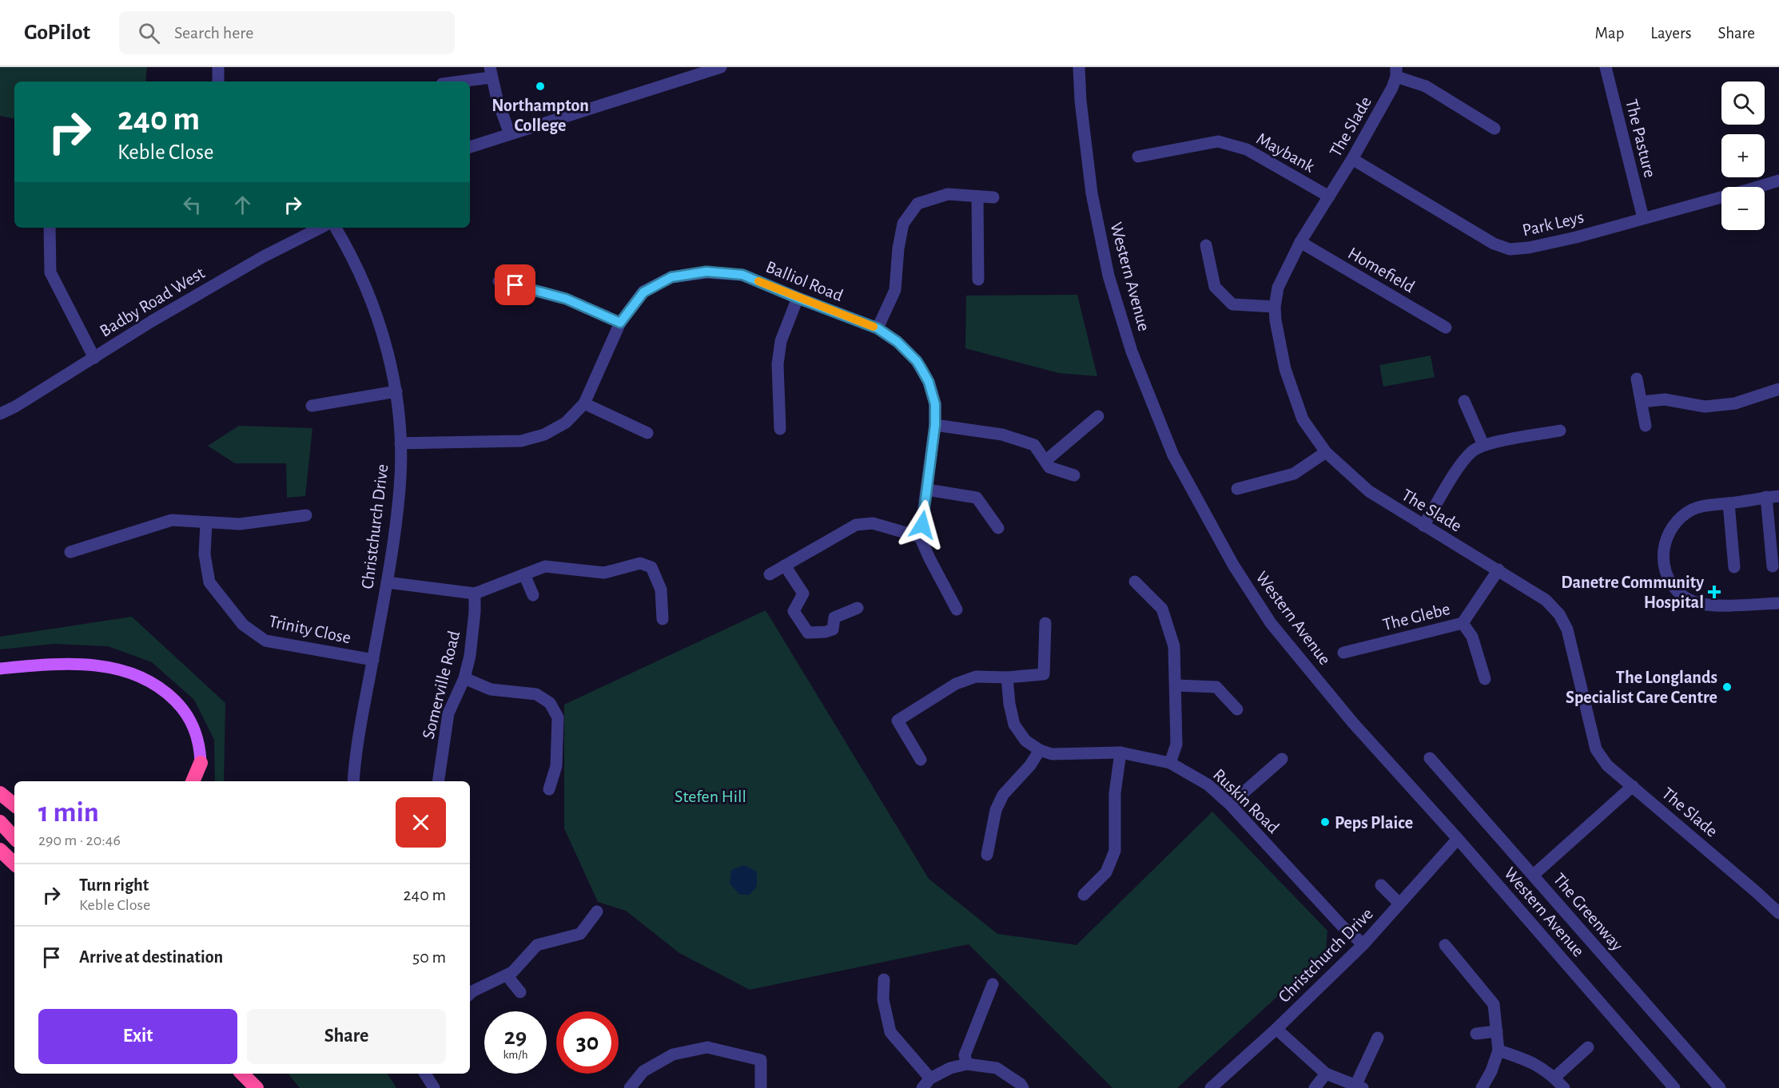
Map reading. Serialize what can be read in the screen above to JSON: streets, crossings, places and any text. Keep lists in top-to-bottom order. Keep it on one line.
{"streets":{"street":["The Slade","The Pasture","Maybank","Park Leys","Homefield","Western Avenue","Balliol Road","Badby Road West","Christchurch Drive","The Glebe","Trinity Close","Somerville Road","Ruskin Road","The Greenway"]},"crossings":[["The Slade","Maybank"],["The Slade","Park Leys"],["The Slade","Homefield"],["The Slade","The Glebe"],["The Pasture","Park Leys"],["Western Avenue","Christchurch Drive"],["Balliol Road","Christchurch Drive"],["Christchurch Drive","Trinity Close"],["Christchurch Drive","Ruskin Road"]],"parks":["Stefen Hill"],"places":{"other":["Northampton College","The Longlands Specialist Care Centre","Peps Plaice"],"health":["Danetre Community Hospital"]},"page":{"header":"GoPilot","search":"Search here","nav":["Map","Layers","Share"],"map_buttons":["+","−"],"turn":["240 m","Keble Close"],"heading":["1 min","290 m · 20:46"],"list":[{"name":"Turn right","note":"Keble Close","value":"240 m"},{"name":"Arrive at destination","value":"50 m"}],"buttons":["Exit","Share"],"speed":"29 km/h","limit":"30"}}
